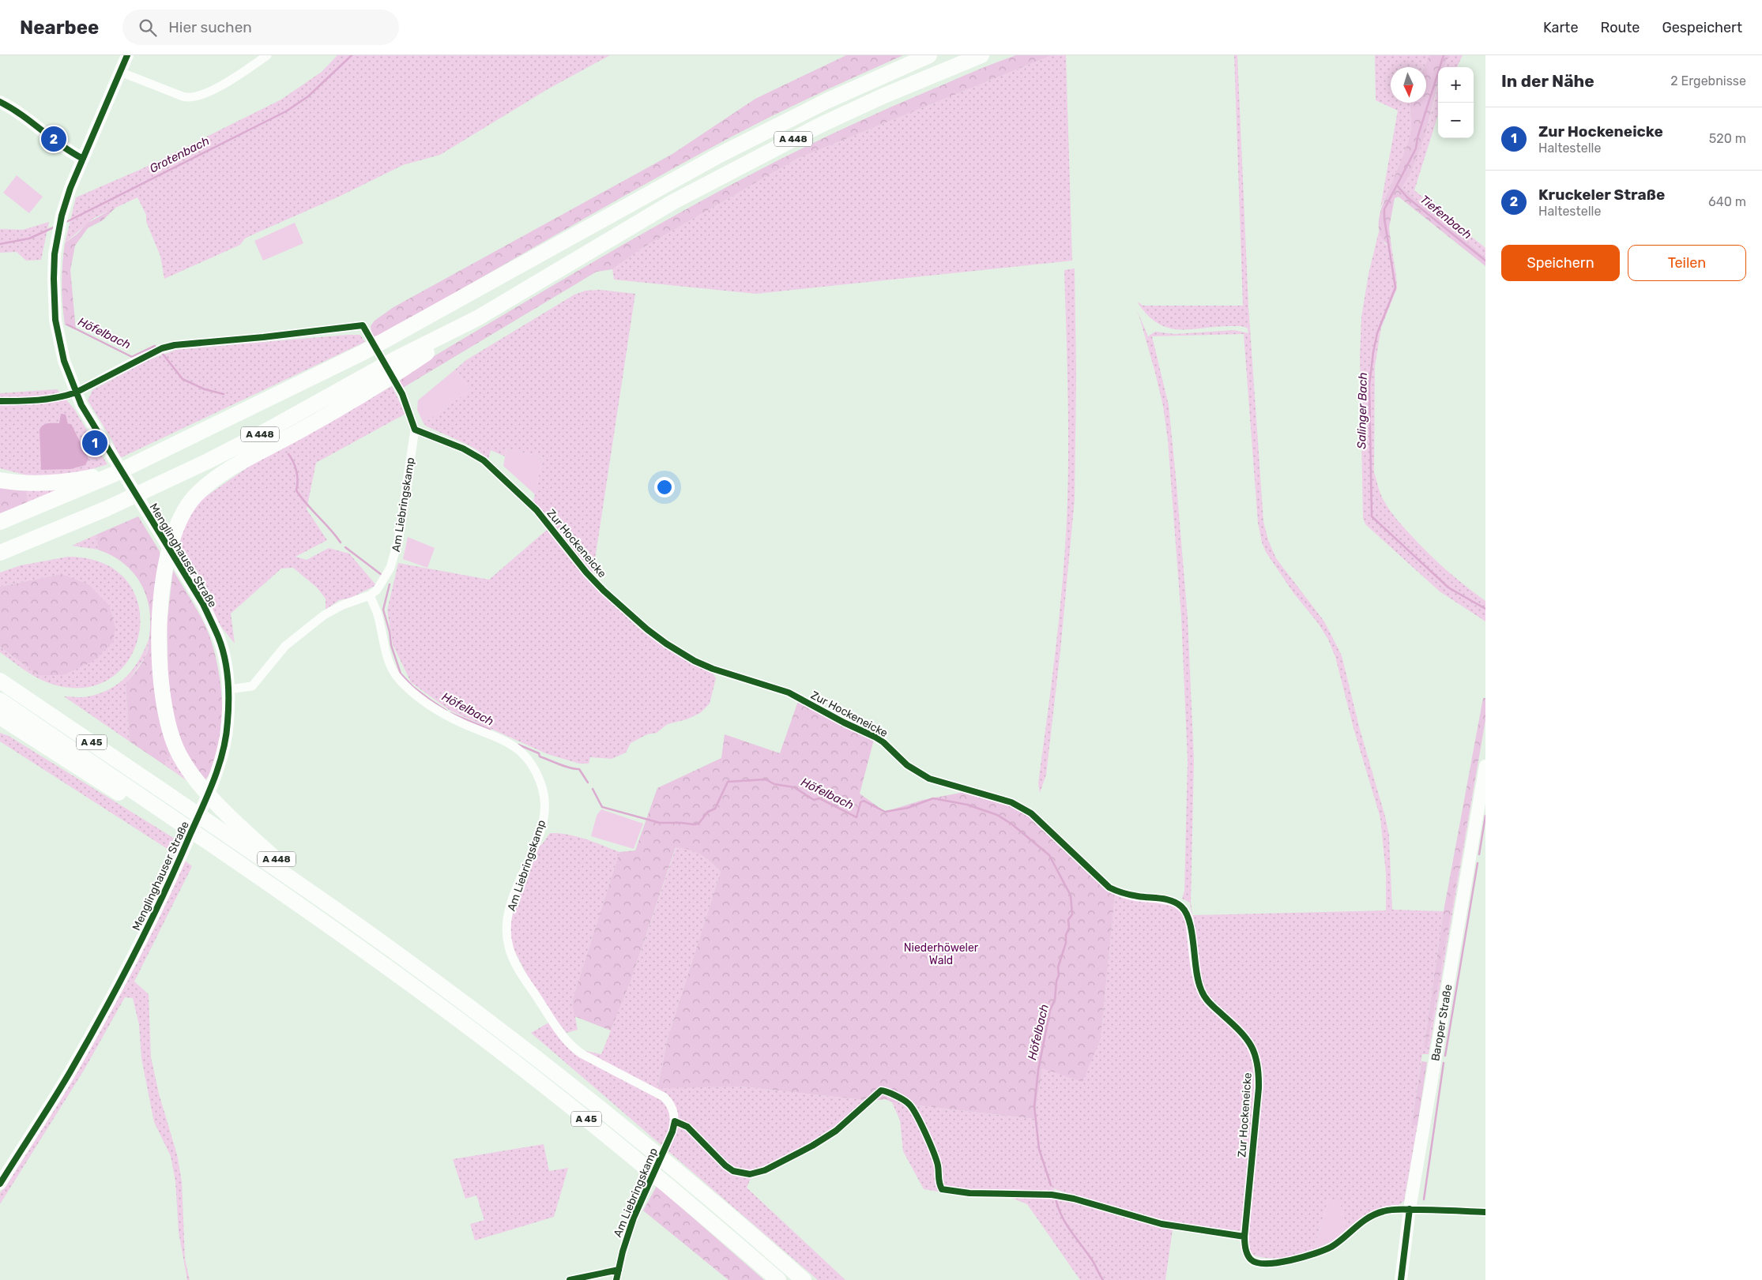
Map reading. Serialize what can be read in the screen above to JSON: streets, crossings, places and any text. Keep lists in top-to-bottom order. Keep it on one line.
{"streets":{"highway":["A 448","A 45"],"street":["Am Liebringskamp","Zur Hockeneicke","Menglinghauser Straße","Baroper Straße"]},"crossings":[["A 448","A 45"],["Am Liebringskamp","Zur Hockeneicke"],["Am Liebringskamp","Menglinghauser Straße"],["Zur Hockeneicke","Baroper Straße"]],"water":["Grotenbach","Tiefenbach","Höfelbach","Salinger Bach"],"parks":["Niederhöweler Wald"],"north":"bottom","page":{"header":"Nearbee","search":"Hier suchen","nav":["Karte","Route","Gespeichert"],"heading":["In der Nähe","2 Ergebnisse"],"map_buttons":["+","−"],"list":[{"mark":"1","name":"Zur Hockeneicke","note":"Haltestelle","value":"520 m"},{"mark":"2","name":"Kruckeler Straße","note":"Haltestelle","value":"640 m"}],"pins":["2","1"],"buttons":["Speichern","Teilen"]}}
